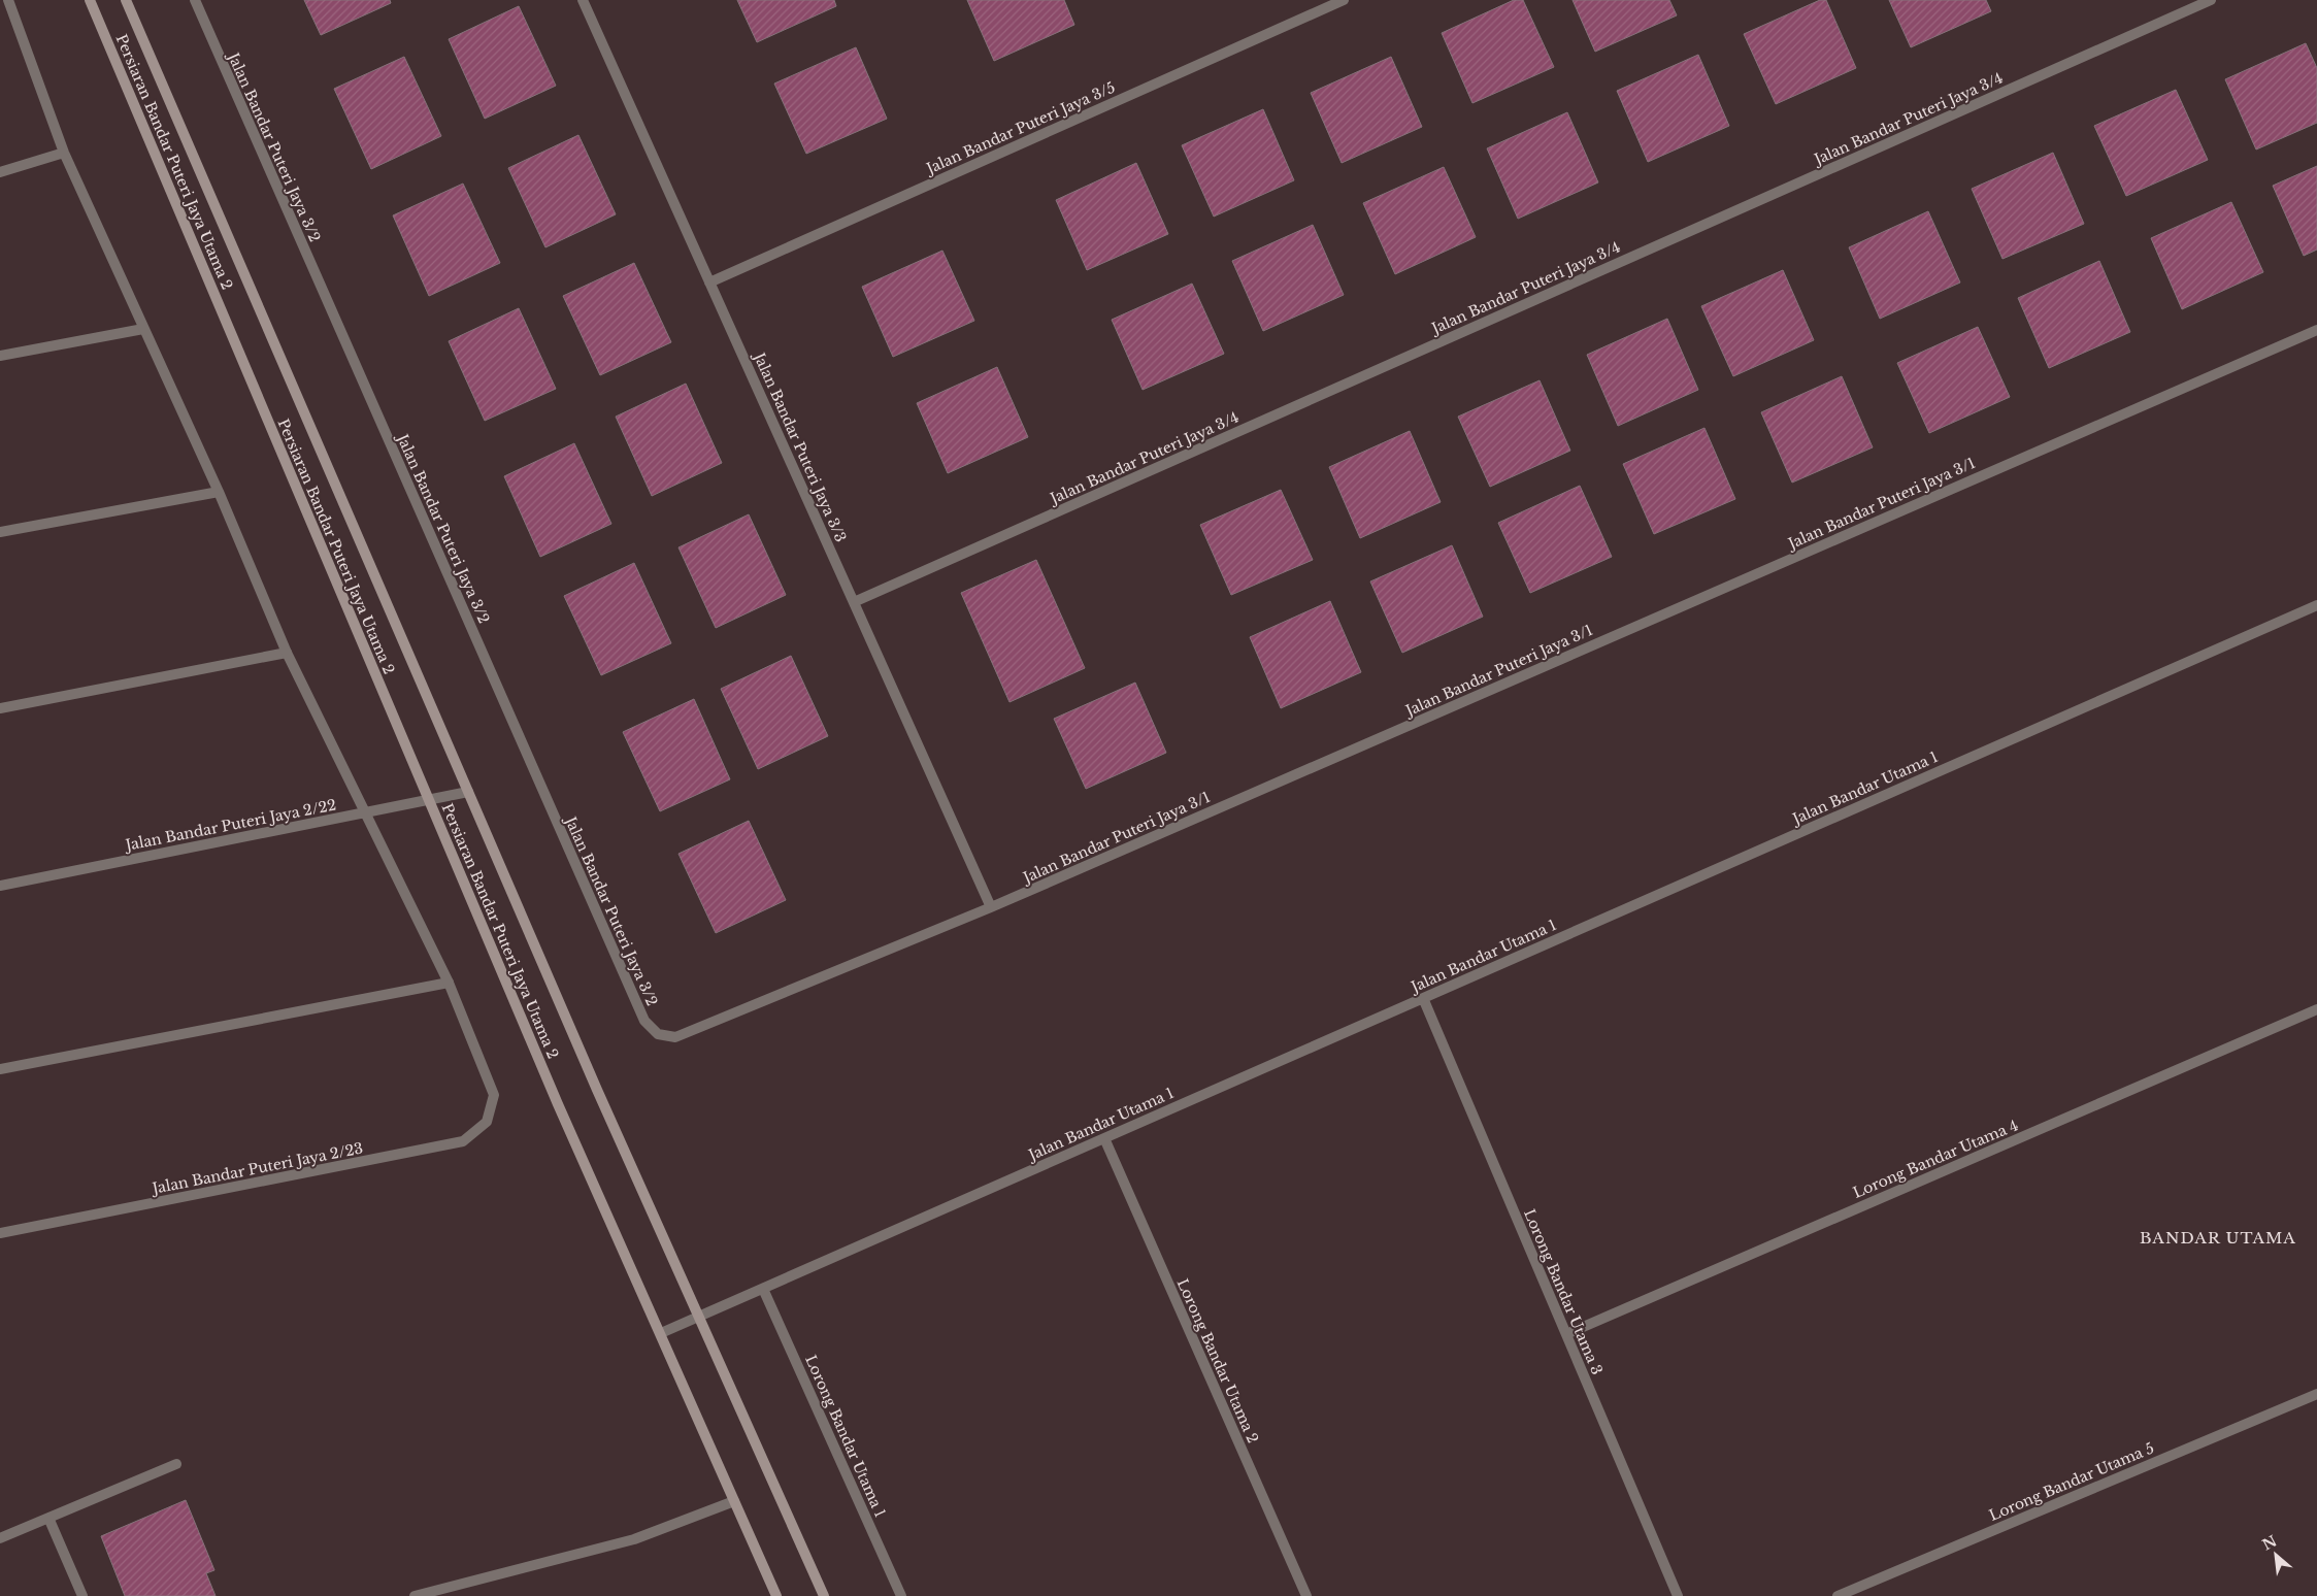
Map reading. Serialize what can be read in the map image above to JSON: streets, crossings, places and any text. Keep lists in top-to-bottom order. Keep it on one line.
{"streets":{"street":["Jalan Bandar Puteri Jaya 3/4","Jalan Bandar Puteri Jaya 3/5","Jalan Bandar Puteri Jaya 3/2","Persiaran Bandar Puteri Jaya Utama 2","Jalan Bandar Puteri Jaya 3/3","Jalan Bandar Puteri Jaya 3/1","Jalan Bandar Utama 1","Jalan Bandar Puteri Jaya 2/22","Lorong Bandar Utama 4","Jalan Bandar Puteri Jaya 2/23","Lorong Bandar Utama 3","Lorong Bandar Utama 2","Lorong Bandar Utama 1","Lorong Bandar Utama 5"]},"crossings":[["Jalan Bandar Puteri Jaya 3/4","Jalan Bandar Puteri Jaya 3/3"],["Jalan Bandar Puteri Jaya 3/5","Jalan Bandar Puteri Jaya 3/3"],["Jalan Bandar Puteri Jaya 3/2","Jalan Bandar Puteri Jaya 3/1"],["Persiaran Bandar Puteri Jaya Utama 2","Jalan Bandar Utama 1"],["Persiaran Bandar Puteri Jaya Utama 2","Jalan Bandar Puteri Jaya 2/22"],["Jalan Bandar Puteri Jaya 3/3","Jalan Bandar Puteri Jaya 3/1"],["Jalan Bandar Utama 1","Lorong Bandar Utama 3"],["Jalan Bandar Utama 1","Lorong Bandar Utama 2"],["Jalan Bandar Utama 1","Lorong Bandar Utama 1"],["Lorong Bandar Utama 4","Lorong Bandar Utama 3"]],"districts":["BANDAR UTAMA"],"north":"top left"}
